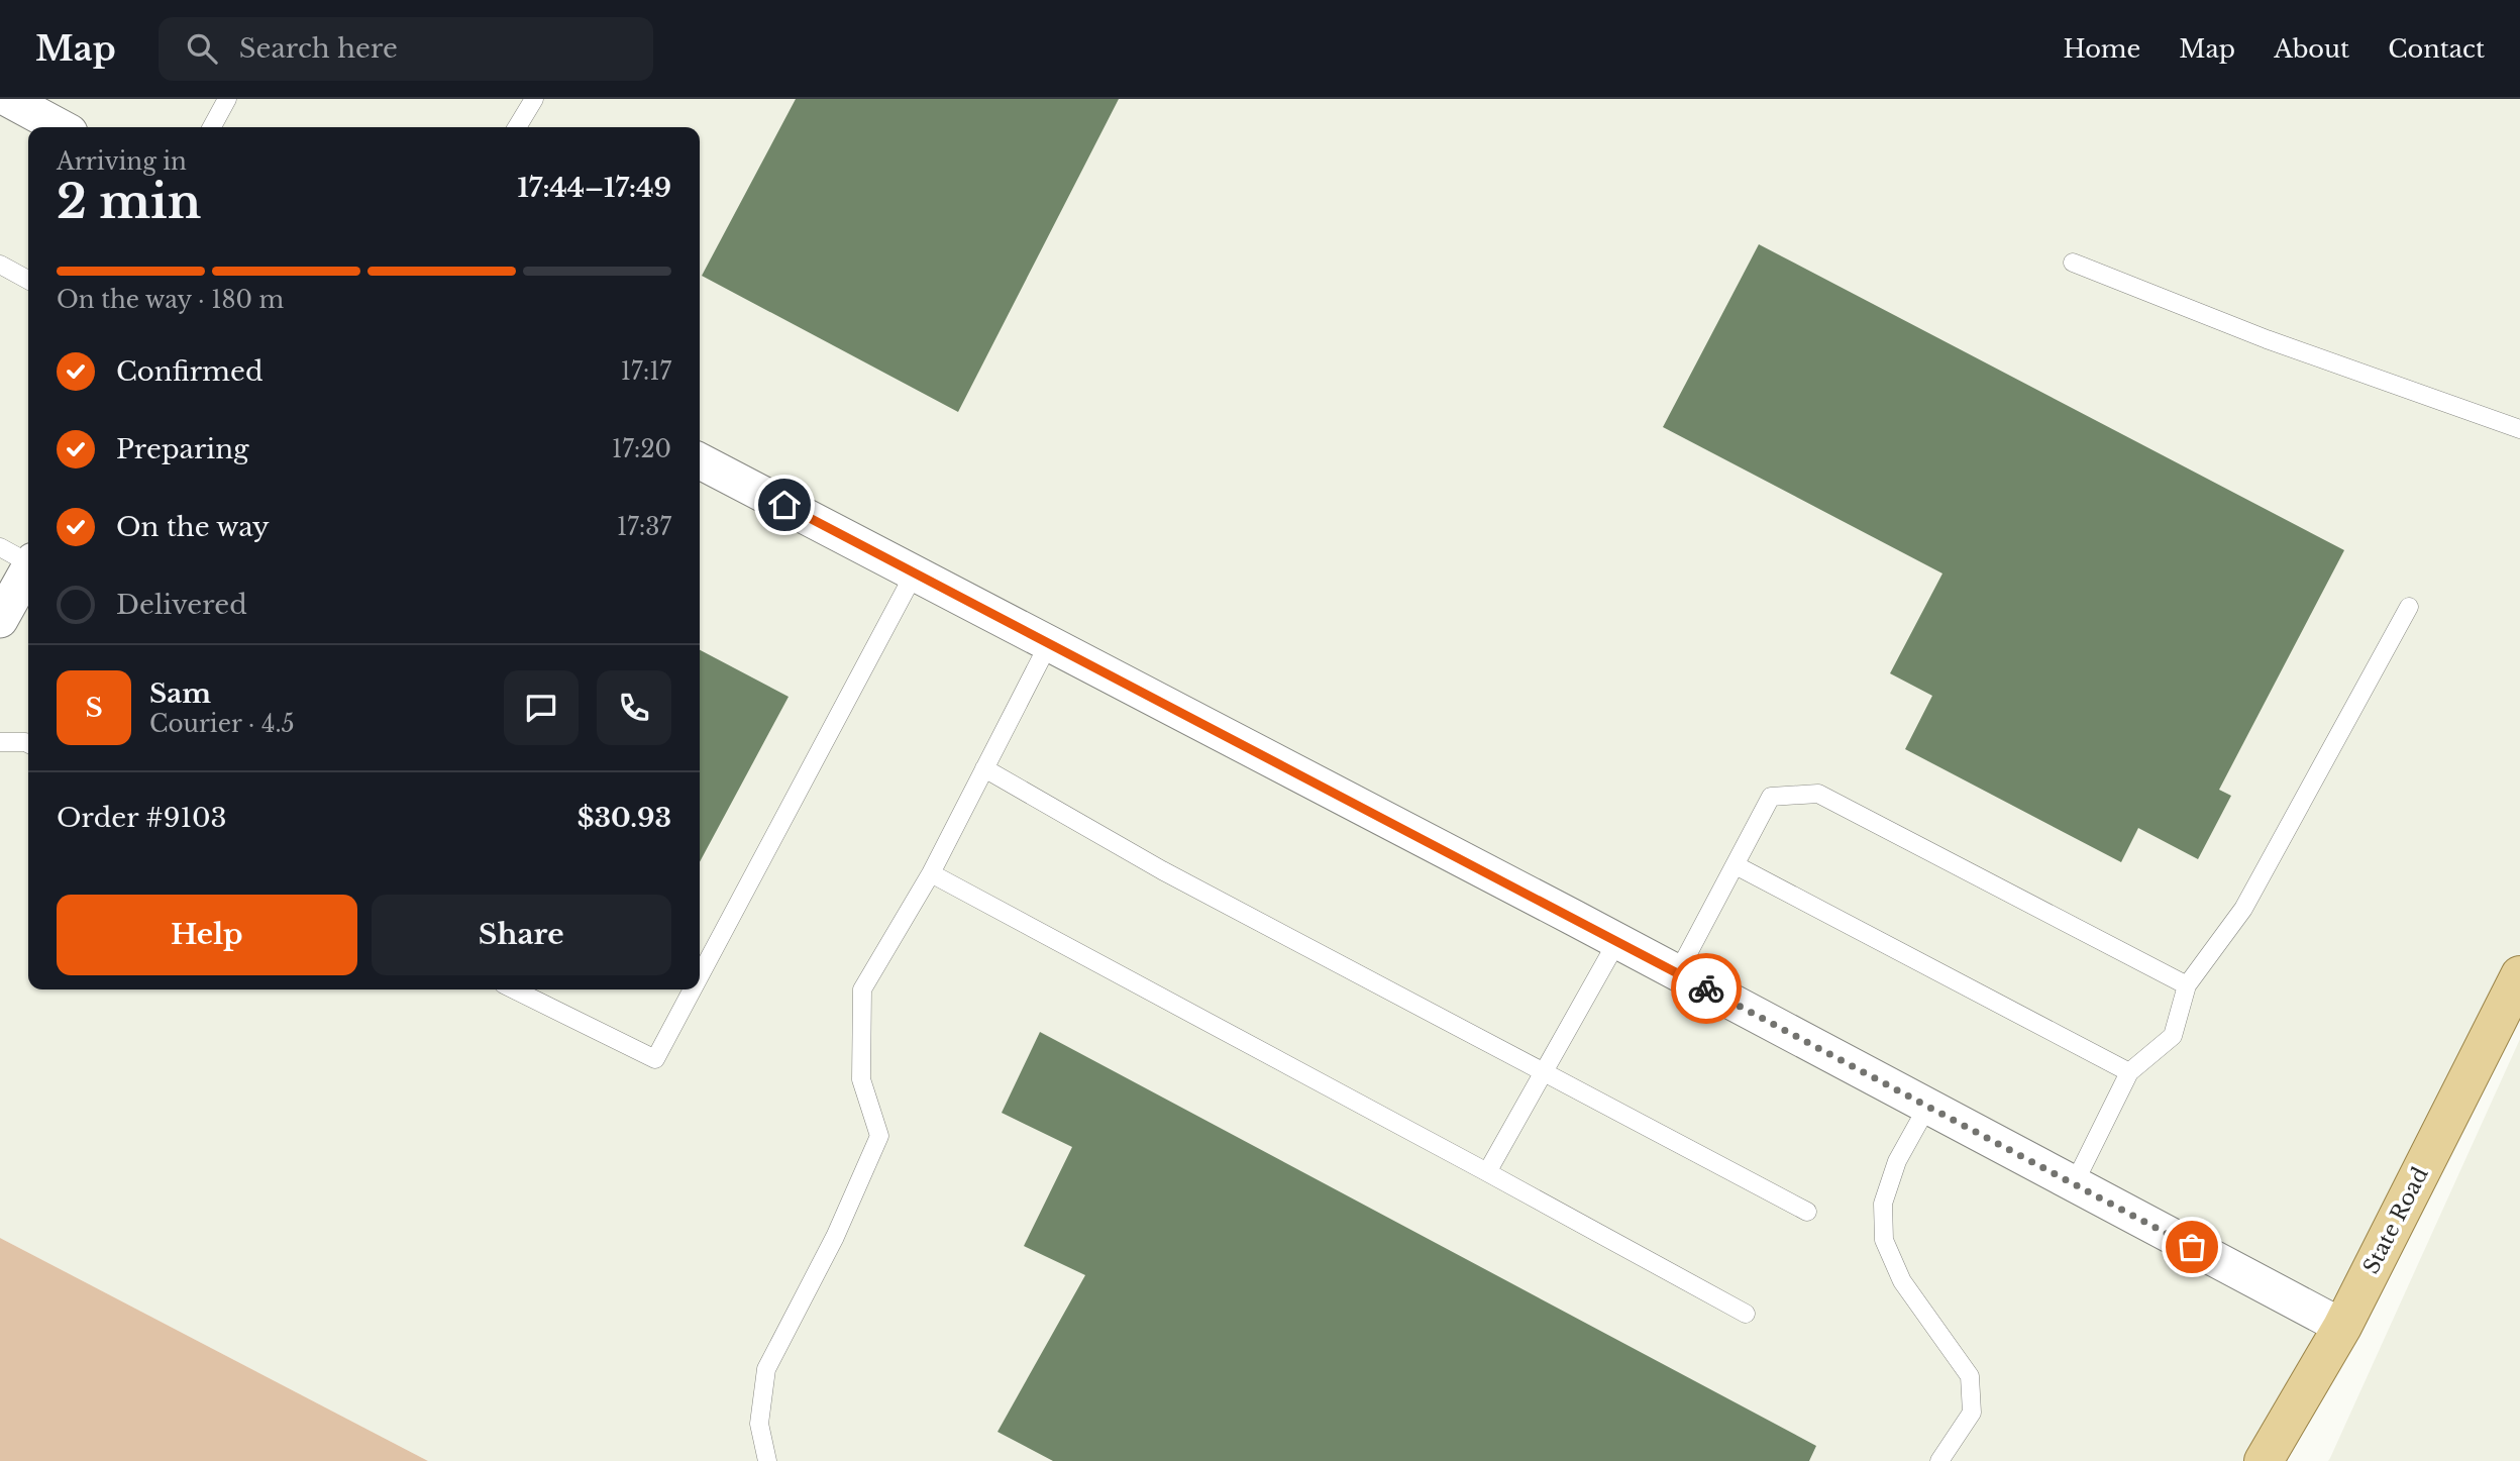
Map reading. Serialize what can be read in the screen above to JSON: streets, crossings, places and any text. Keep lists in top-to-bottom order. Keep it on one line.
{"streets":{"main road":["State Road"]},"page":{"header":"Map","search":"Search here","nav":["Home","Map","About","Contact"],"heading":["2 min","Arriving in","17:44–17:49"],"panel":["Sam","Courier · 4.5","Order #9103","$30.93"],"bar":"On the way · 180 m","list":[["Confirmed","17:17"],["Preparing","17:20"],["On the way","17:37"],"Delivered"],"round":"S","buttons":["Help","Share"]}}
